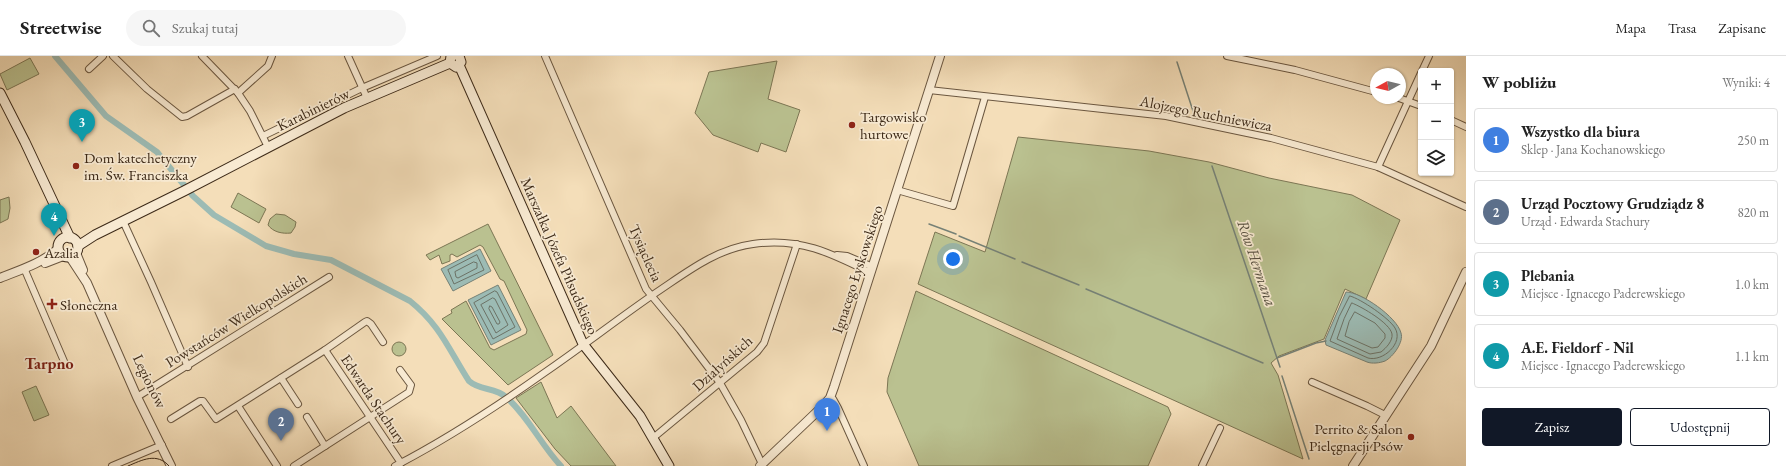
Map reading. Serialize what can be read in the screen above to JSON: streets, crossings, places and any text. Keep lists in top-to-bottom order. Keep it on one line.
{"streets":{"main road":["Karabinierów","Marszałka Józefa Piłsudskiego"],"street":["Alojzego Ruchniewicza","Tysiąclecia","Ignacego Łyskowskiego","Powstańców Wielkopolskich","Działyńskich","Legionów","Edwarda Stachury"]},"crossings":[["Karabinierów","Marszałka Józefa Piłsudskiego"],["Karabinierów","Legionów"],["Alojzego Ruchniewicza","Ignacego Łyskowskiego"],["Tysiąclecia","Ignacego Łyskowskiego"],["Tysiąclecia","Działyńskich"],["Marszałka Józefa Piłsudskiego","Działyńskich"],["Powstańców Wielkopolskich","Legionów"]],"districts":["Tarpno"],"water":["Rów Hermana"],"places":{"other":["Targowisko hurtowe","Dom katechetyczny im. Św. Franciszka","Azalia","Perrito & Salon Pielęgnacji Psów"],"health":["Słoneczna"]},"north":"left","page":{"header":"Streetwise","search":"Szukaj tutaj","nav":["Mapa","Trasa","Zapisane"],"heading":["W pobliżu","Wyniki: 4"],"map_buttons":["+","−"],"list":[{"mark":"1","name":"Wszystko dla biura","note":"Sklep · Jana Kochanowskiego","value":"250 m"},{"mark":"2","name":"Urząd Pocztowy Grudziądz 8","note":"Urząd · Edwarda Stachury","value":"820 m"},{"mark":"3","name":"Plebania","note":"Miejsce · Ignacego Paderewskiego","value":"1.0 km"},{"mark":"4","name":"A.E. Fieldorf - Nil","note":"Miejsce · Ignacego Paderewskiego","value":"1.1 km"}],"pins":["3","4","1","2"],"buttons":["Zapisz","Udostępnij"]}}
